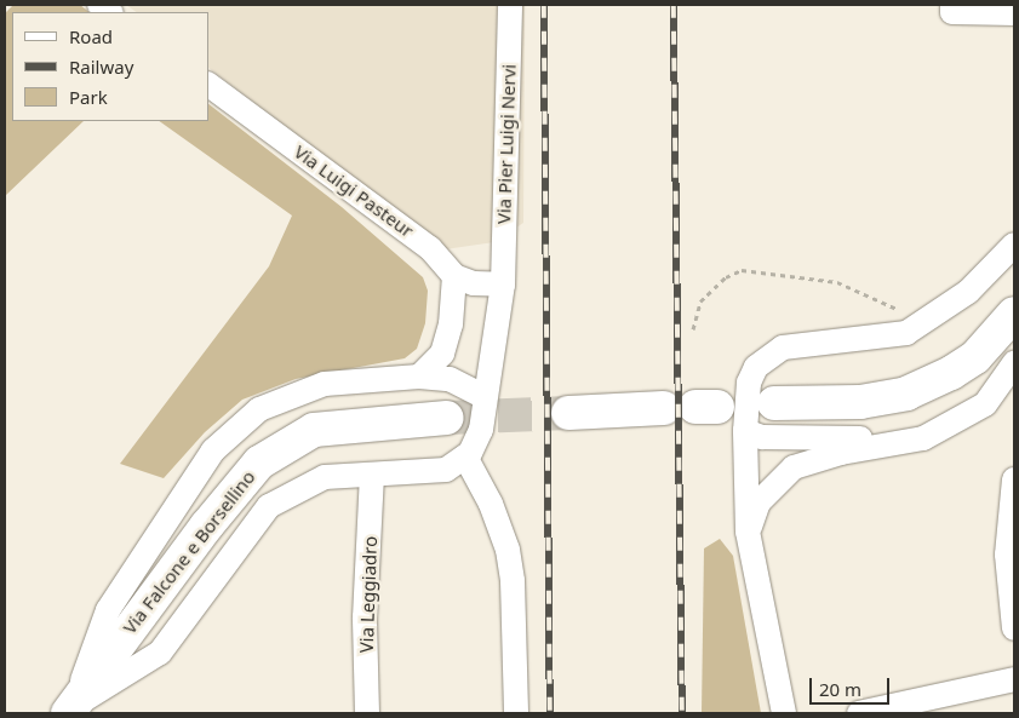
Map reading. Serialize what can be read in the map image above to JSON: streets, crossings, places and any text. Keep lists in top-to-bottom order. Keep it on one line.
{"streets":{"main road":["Via Falcone e Borsellino"],"street":["Via Pier Luigi Nervi","Via Luigi Pasteur","Via Leggiadro"]},"legend":["Road","Railway","Park"],"scale_bar":"20 m"}
